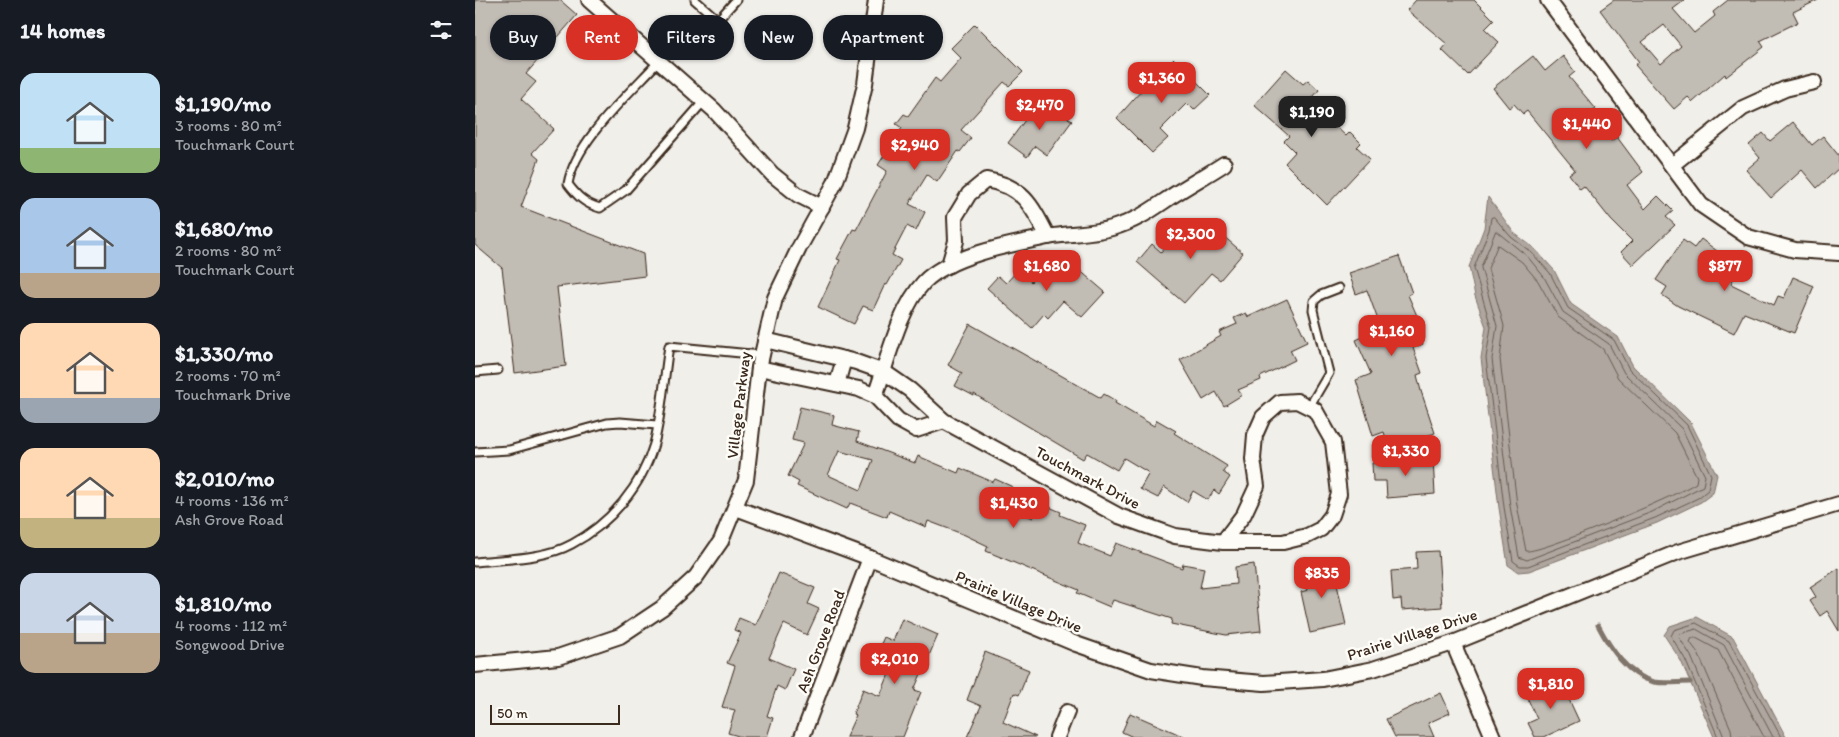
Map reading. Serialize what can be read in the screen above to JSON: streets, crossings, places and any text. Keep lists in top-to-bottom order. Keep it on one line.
{"streets":{"street":["Village Parkway","Touchmark Drive","Prairie Village Drive","Ash Grove Road"]},"crossings":[["Village Parkway","Touchmark Drive"],["Village Parkway","Prairie Village Drive"],["Prairie Village Drive","Ash Grove Road"]],"scale_bar":"50 m","page":{"heading":"14 homes","chip":["Buy","Rent","Filters","New","Apartment"],"list":[{"name":"$1,190/mo","note":"3 rooms · 80 m² · Touchmark Court"},{"name":"$1,680/mo","note":"2 rooms · 80 m² · Touchmark Court"},{"name":"$1,330/mo","note":"2 rooms · 70 m² · Touchmark Drive"},{"name":"$2,010/mo","note":"4 rooms · 136 m² · Ash Grove Road"},{"name":"$1,810/mo","note":"4 rooms · 112 m² · Songwood Drive"}],"price":["$1,360","$2,470","$1,190","$1,440","$2,940","$2,300","$1,680","$877","$1,160","$1,330","$1,430","$835","$2,010","$1,810"],"scale":"50 m"}}
